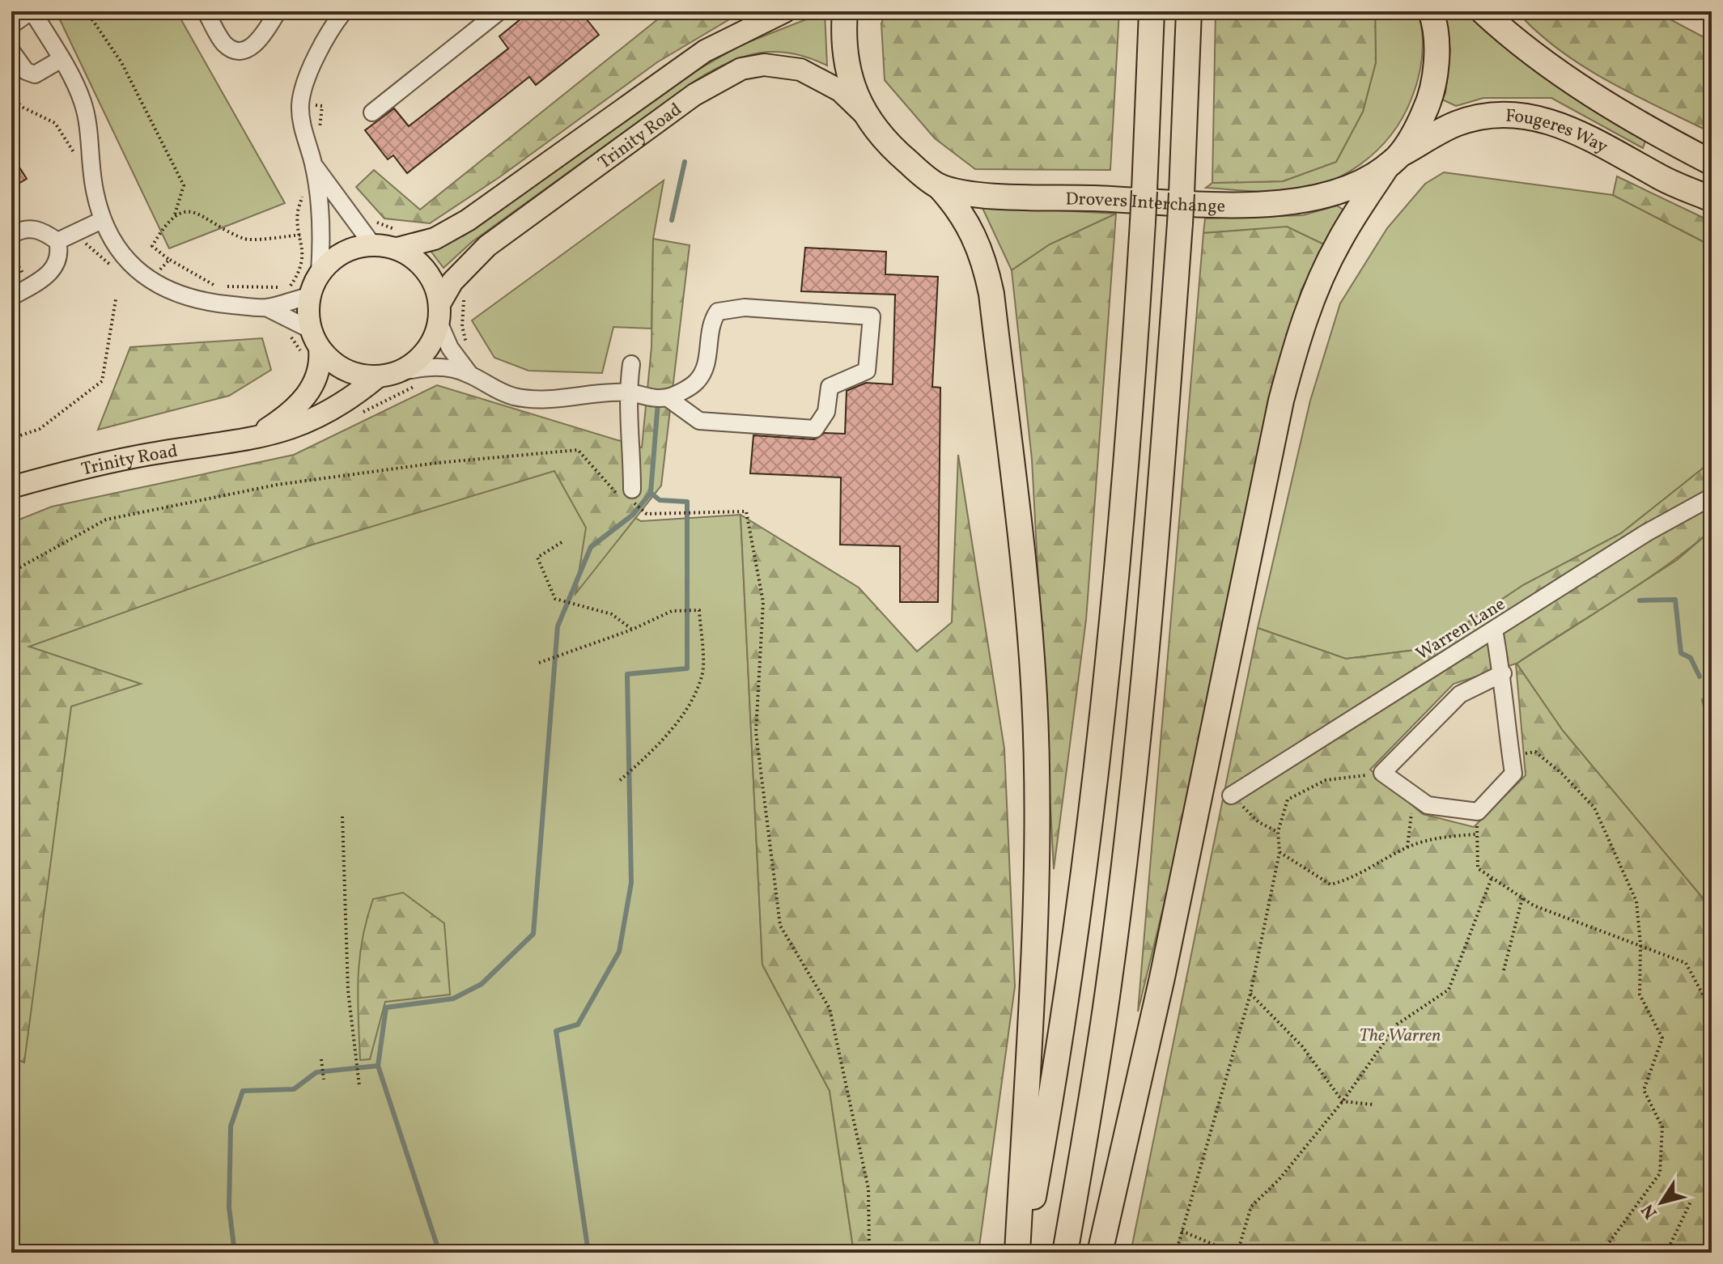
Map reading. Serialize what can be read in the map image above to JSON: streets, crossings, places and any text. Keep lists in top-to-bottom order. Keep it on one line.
{"streets":{"highway":["Fougeres Way","Drovers Interchange"],"main road":["Trinity Road"],"street":["Warren Lane"]},"crossings":[["Fougeres Way","Drovers Interchange"]],"parks":["The Warren"],"north":"bottom left"}
